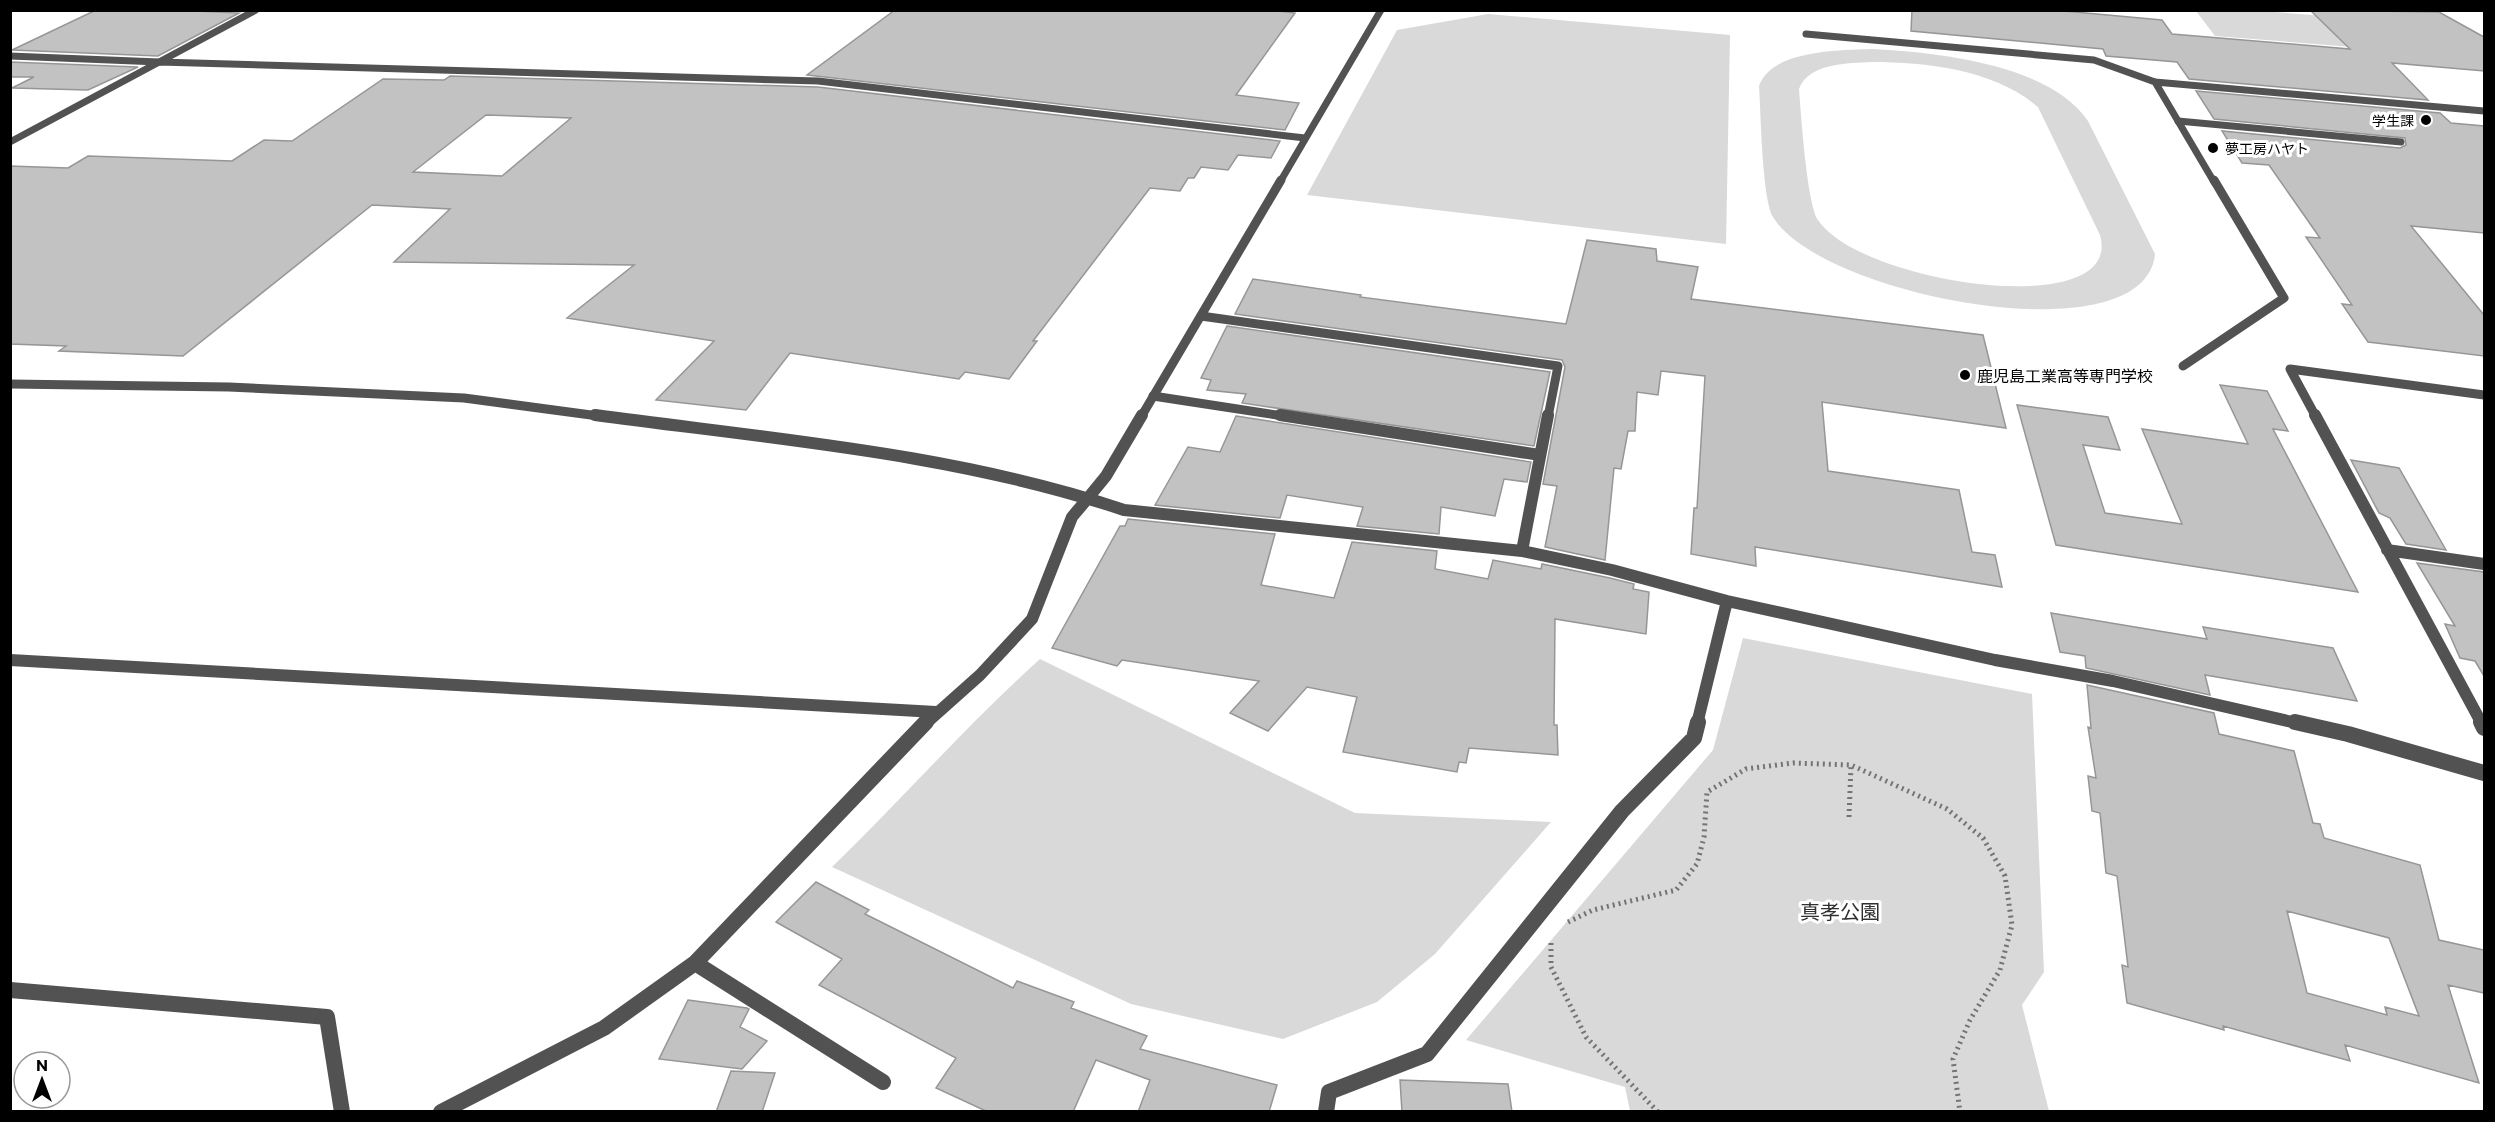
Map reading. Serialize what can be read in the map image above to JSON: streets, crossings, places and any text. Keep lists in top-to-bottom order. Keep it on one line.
{"parks":["真孝公園"],"places":["学生課","夢工房ハヤト","鹿児島工業高等専門学校"],"north":"top"}
